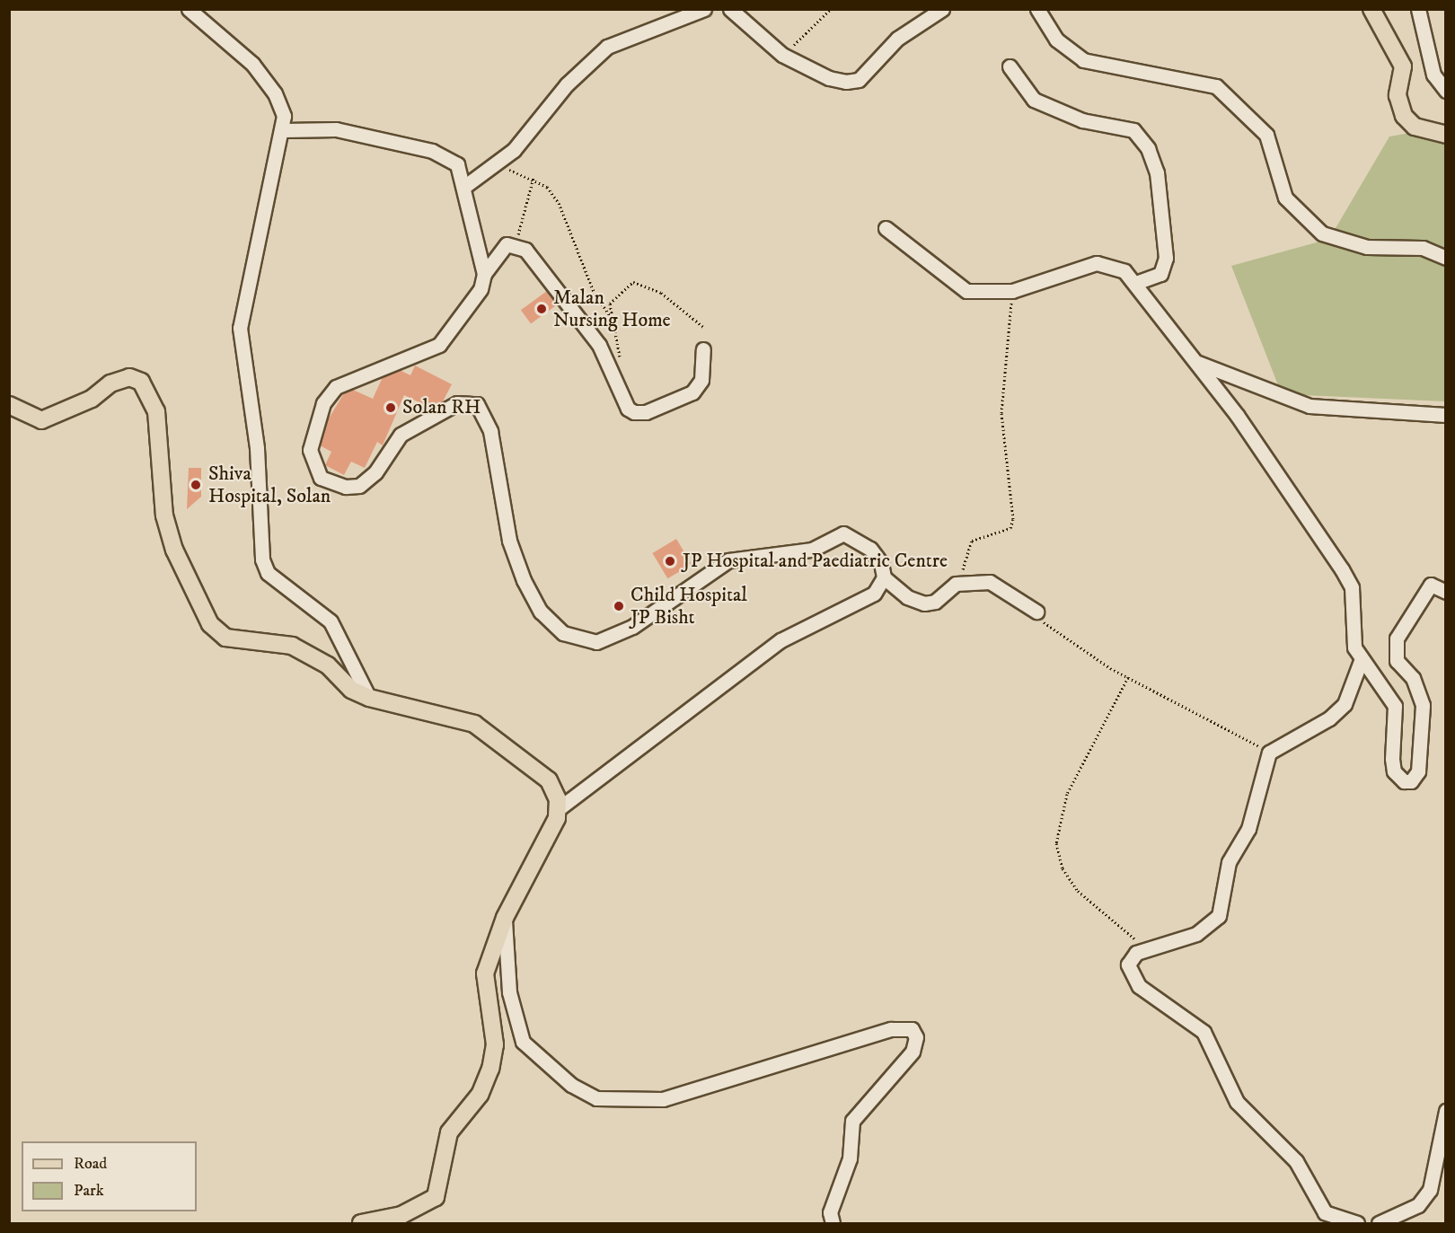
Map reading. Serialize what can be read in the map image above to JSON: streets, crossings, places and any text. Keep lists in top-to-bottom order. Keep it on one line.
{"places":["Malan Nursing Home","Solan RH","Shiva Hospital, Solan","JP Hospital and Paediatric Centre","Child Hospital JP Bisht"],"legend":["Road","Park"]}
